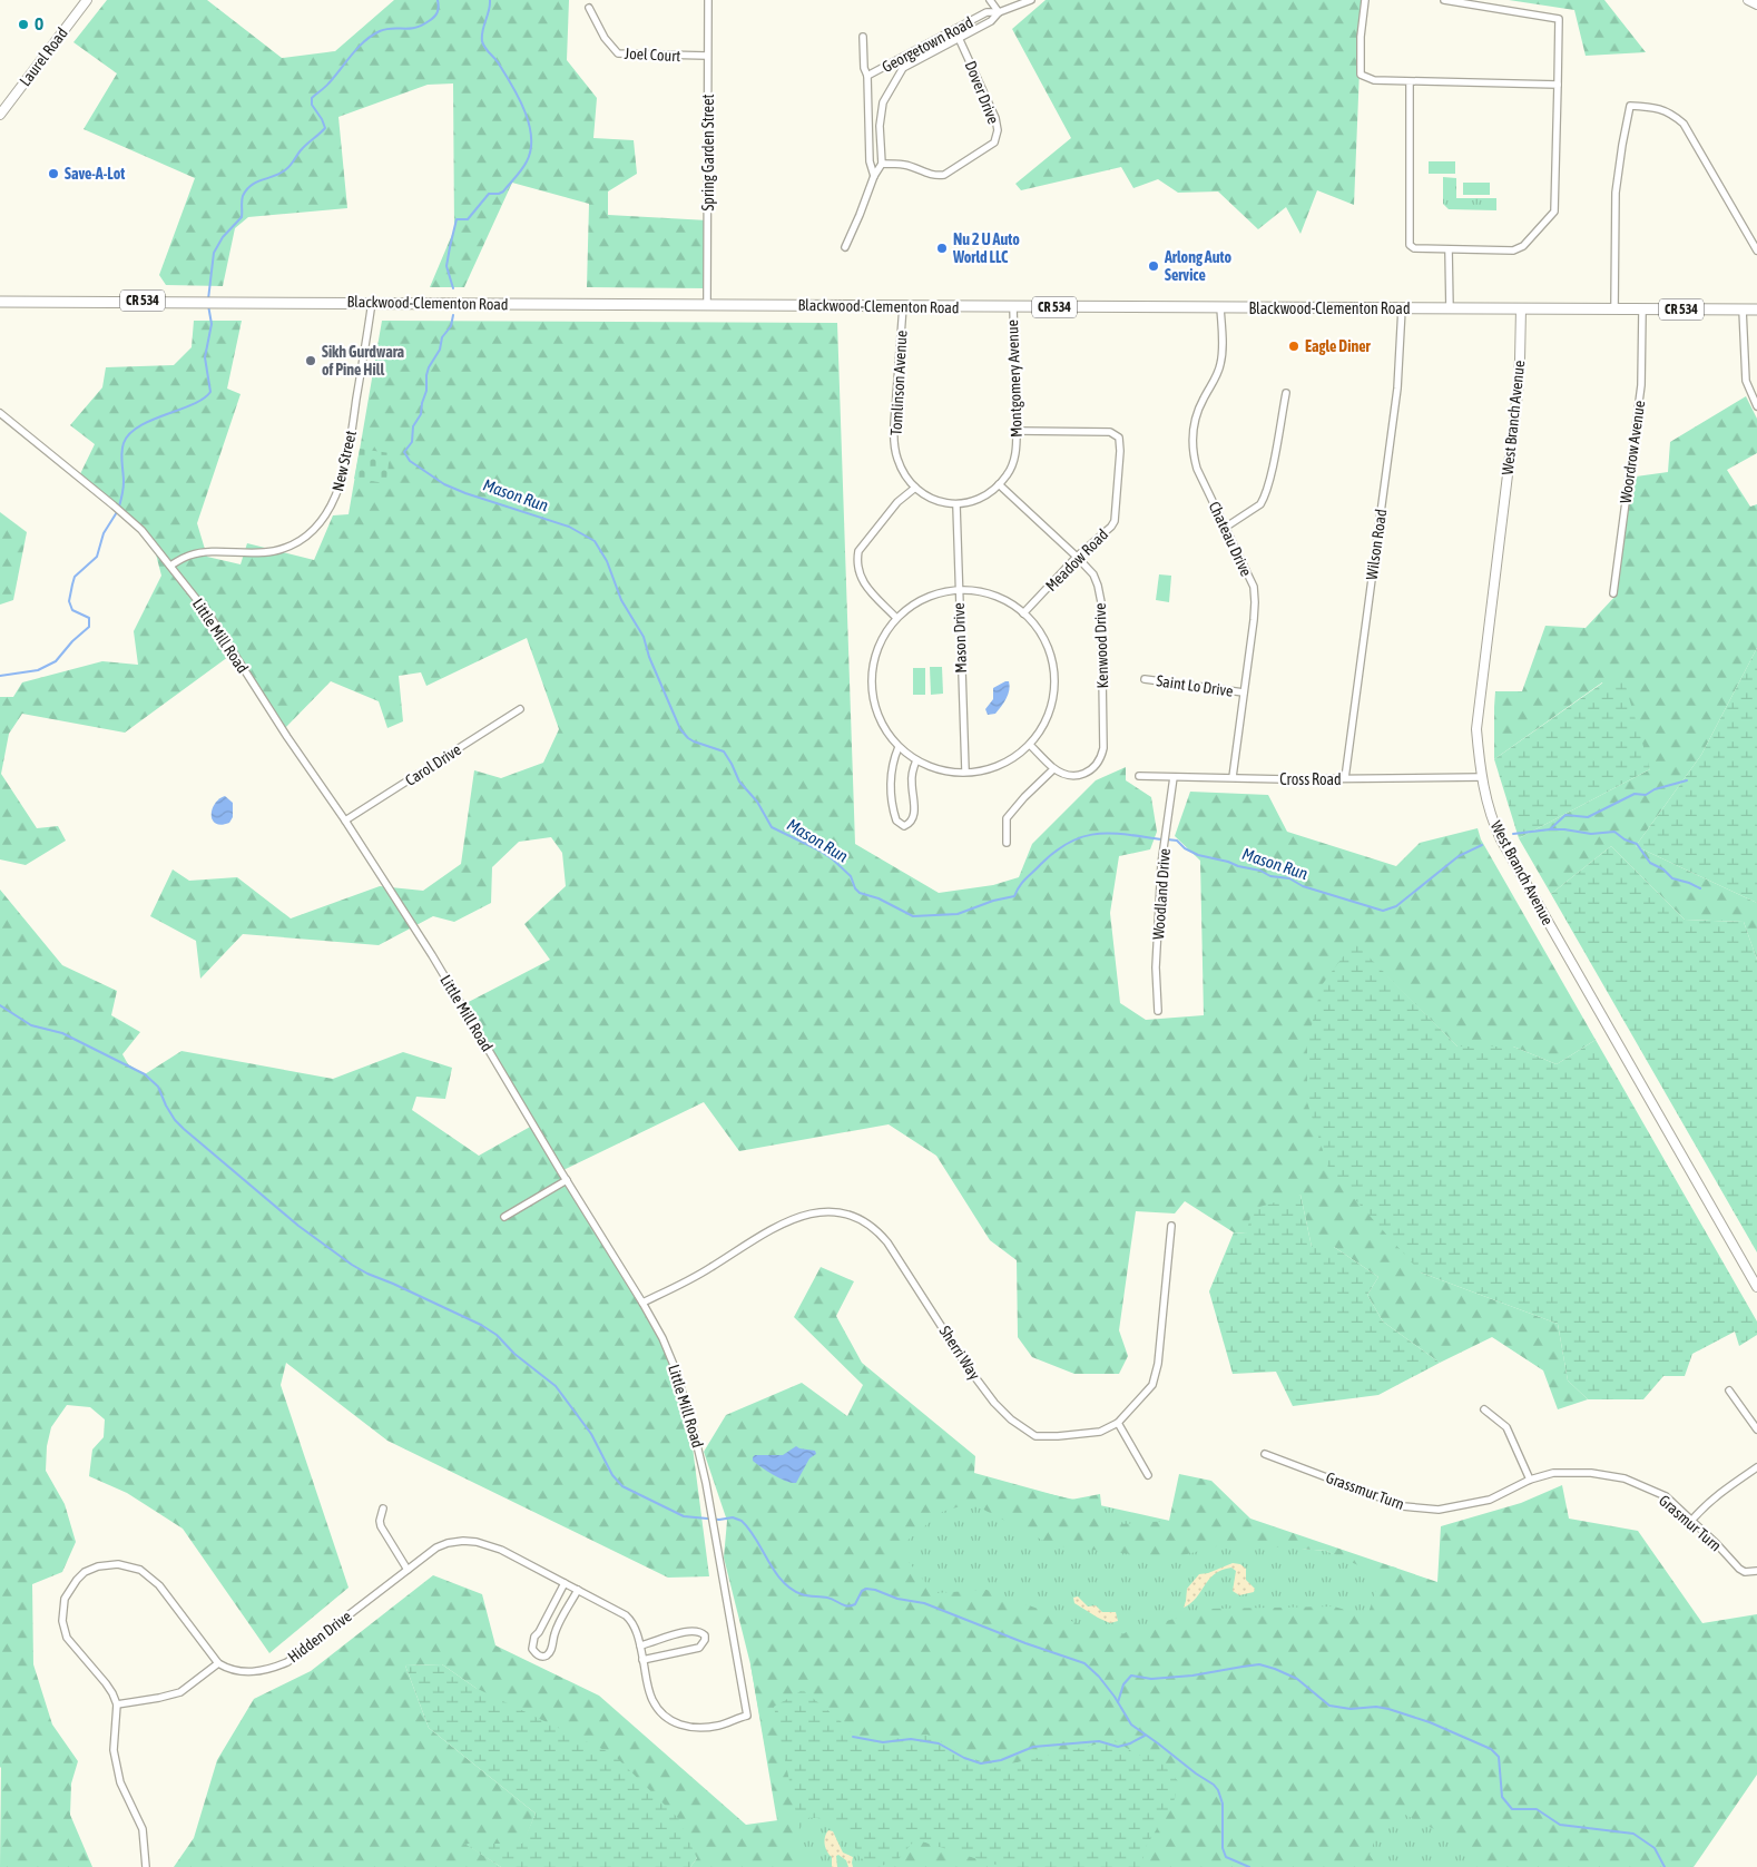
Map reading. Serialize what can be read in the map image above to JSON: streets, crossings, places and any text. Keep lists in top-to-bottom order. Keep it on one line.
{"streets":{"main road":["CR 534","Blackwood-Clementon Road"],"street":["Georgetown Road","Joel Court","Laurel Road","Dover Drive","Spring Garden Street","Montgomery Avenue","Tomlinson Avenue","West Branch Avenue","Woordrow Avenue","New Street","Chateau Drive","Wilson Road","Meadow Road","Little Mill Road","Mason Drive","Kenwood Drive","Saint Lo Drive","Carol Drive","Cross Road","Woodland Drive","Sherri Way","Grassmur Turn","Grasmur Turn","Hidden Drive"]},"crossings":[["Georgetown Road","Dover Drive"],["Joel Court","Spring Garden Street"],["Spring Garden Street","Blackwood-Clementon Road"],["Blackwood-Clementon Road","Montgomery Avenue"],["Blackwood-Clementon Road","Tomlinson Avenue"],["Blackwood-Clementon Road","West Branch Avenue"],["Blackwood-Clementon Road","Woordrow Avenue"],["Blackwood-Clementon Road","New Street"],["Blackwood-Clementon Road","Chateau Drive"],["Blackwood-Clementon Road","Wilson Road"],["Montgomery Avenue","Meadow Road"],["Montgomery Avenue","Mason Drive"],["Montgomery Avenue","Kenwood Drive"],["West Branch Avenue","Cross Road"],["New Street","Little Mill Road"],["Chateau Drive","Saint Lo Drive"],["Chateau Drive","Cross Road"],["Wilson Road","Cross Road"],["Meadow Road","Kenwood Drive"],["Little Mill Road","Carol Drive"],["Little Mill Road","Sherri Way"],["Little Mill Road","Hidden Drive"],["Cross Road","Woodland Drive"],["Grassmur Turn","Grasmur Turn"]],"water":["Mason Run"],"places":["O","Save-A-Lot","Nu 2 U Auto World LLC","Arlong Auto Service","Eagle Diner","Sikh Gurdwara of Pine Hill"]}
